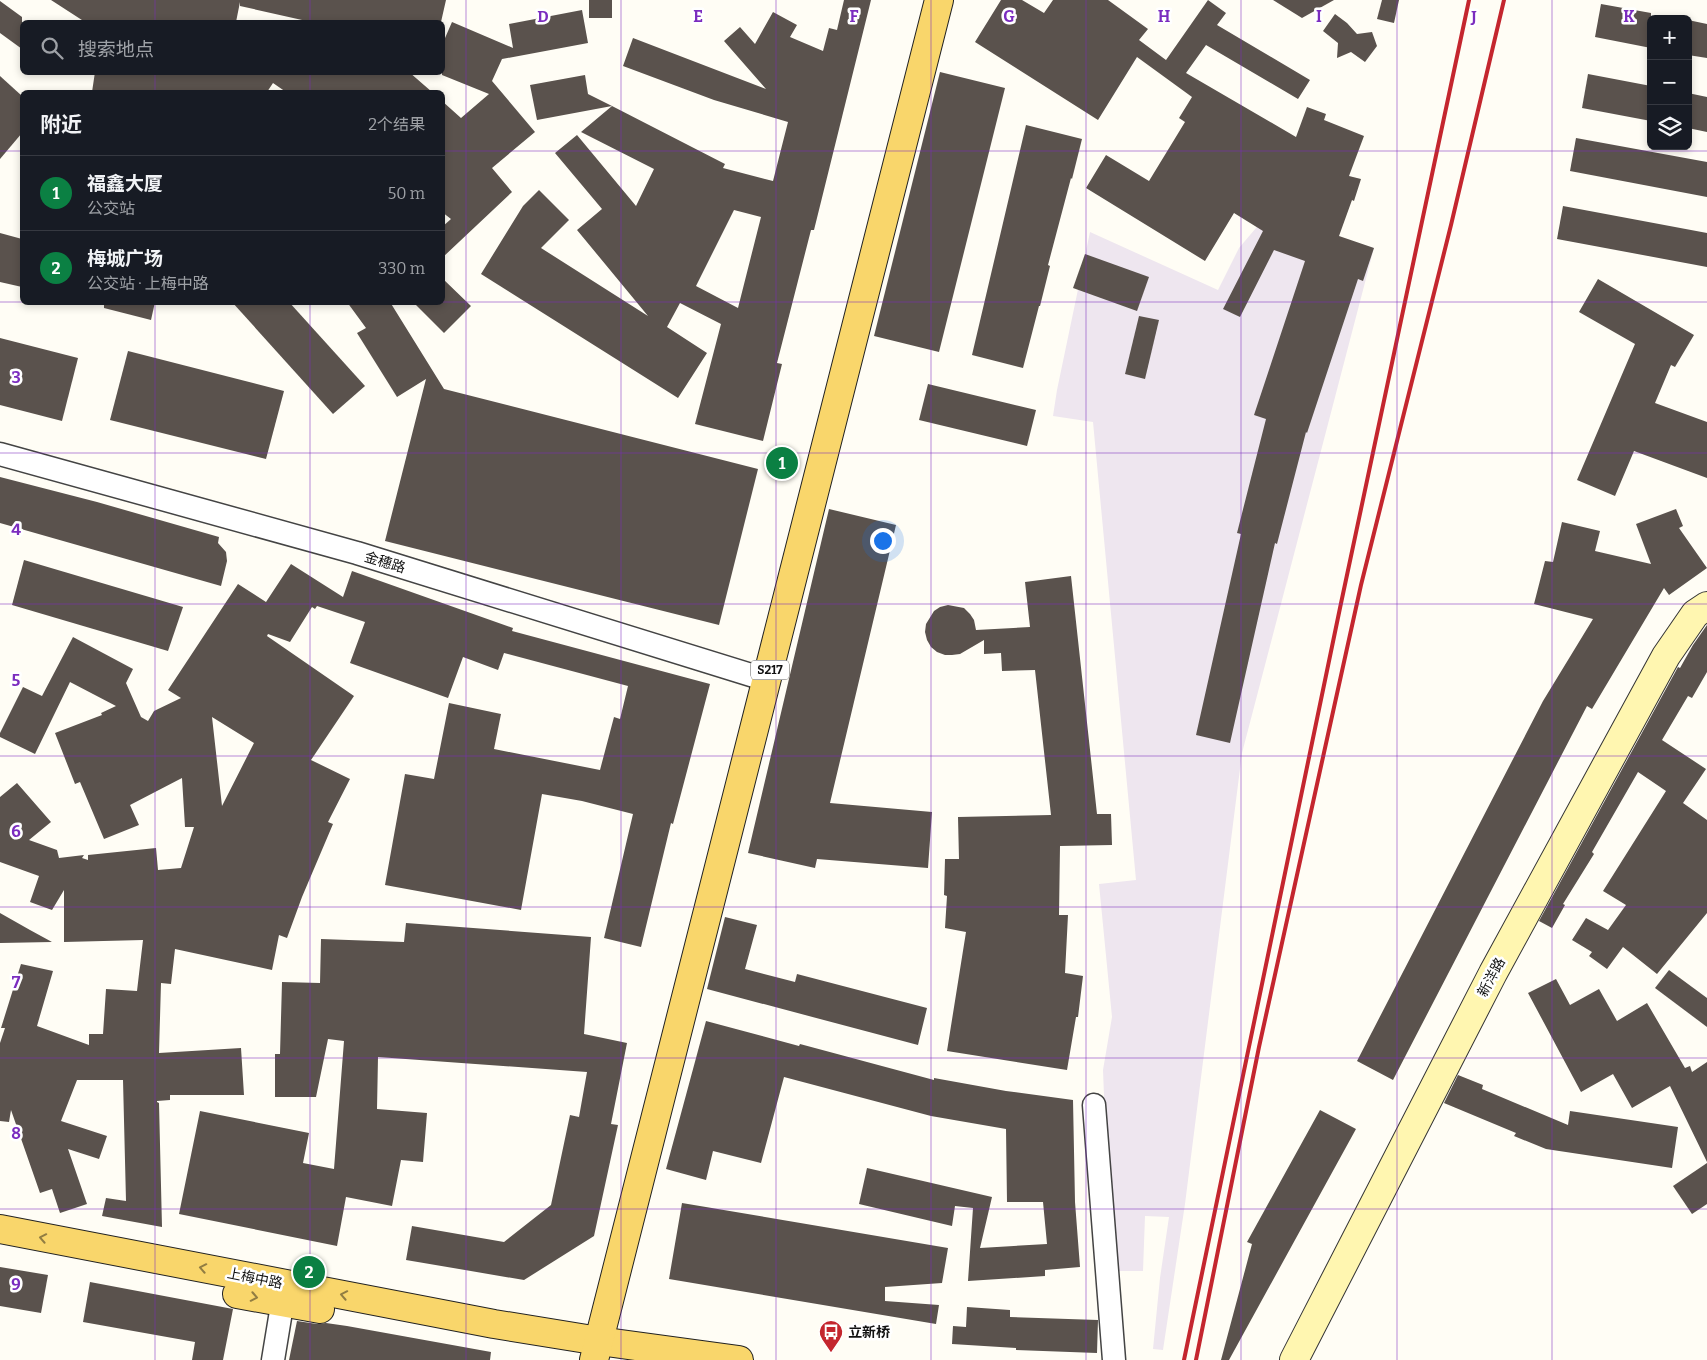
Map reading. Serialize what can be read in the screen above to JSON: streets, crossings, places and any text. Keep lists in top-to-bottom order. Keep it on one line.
{"streets":{"main road":["S217","上梅中路"],"street":["金穗路","新洋路"]},"crossings":[["金穗路","S217"],["S217","上梅中路"]],"places":{"bus stop":["立新桥"]},"page":{"map_buttons":["+","−"],"search":"搜索地点","heading":["附近","2个结果"],"list":[{"mark":"1","name":"福鑫大厦","note":"公交站","value":"50 m"},{"mark":"2","name":"梅城广场","note":"公交站 · 上梅中路","value":"330 m"}],"pins":["1","2"]},"grid":{"columns":["D","E","F","G","H","I","J","K"],"rows":["3","4","5","6","7","8","9"]}}
